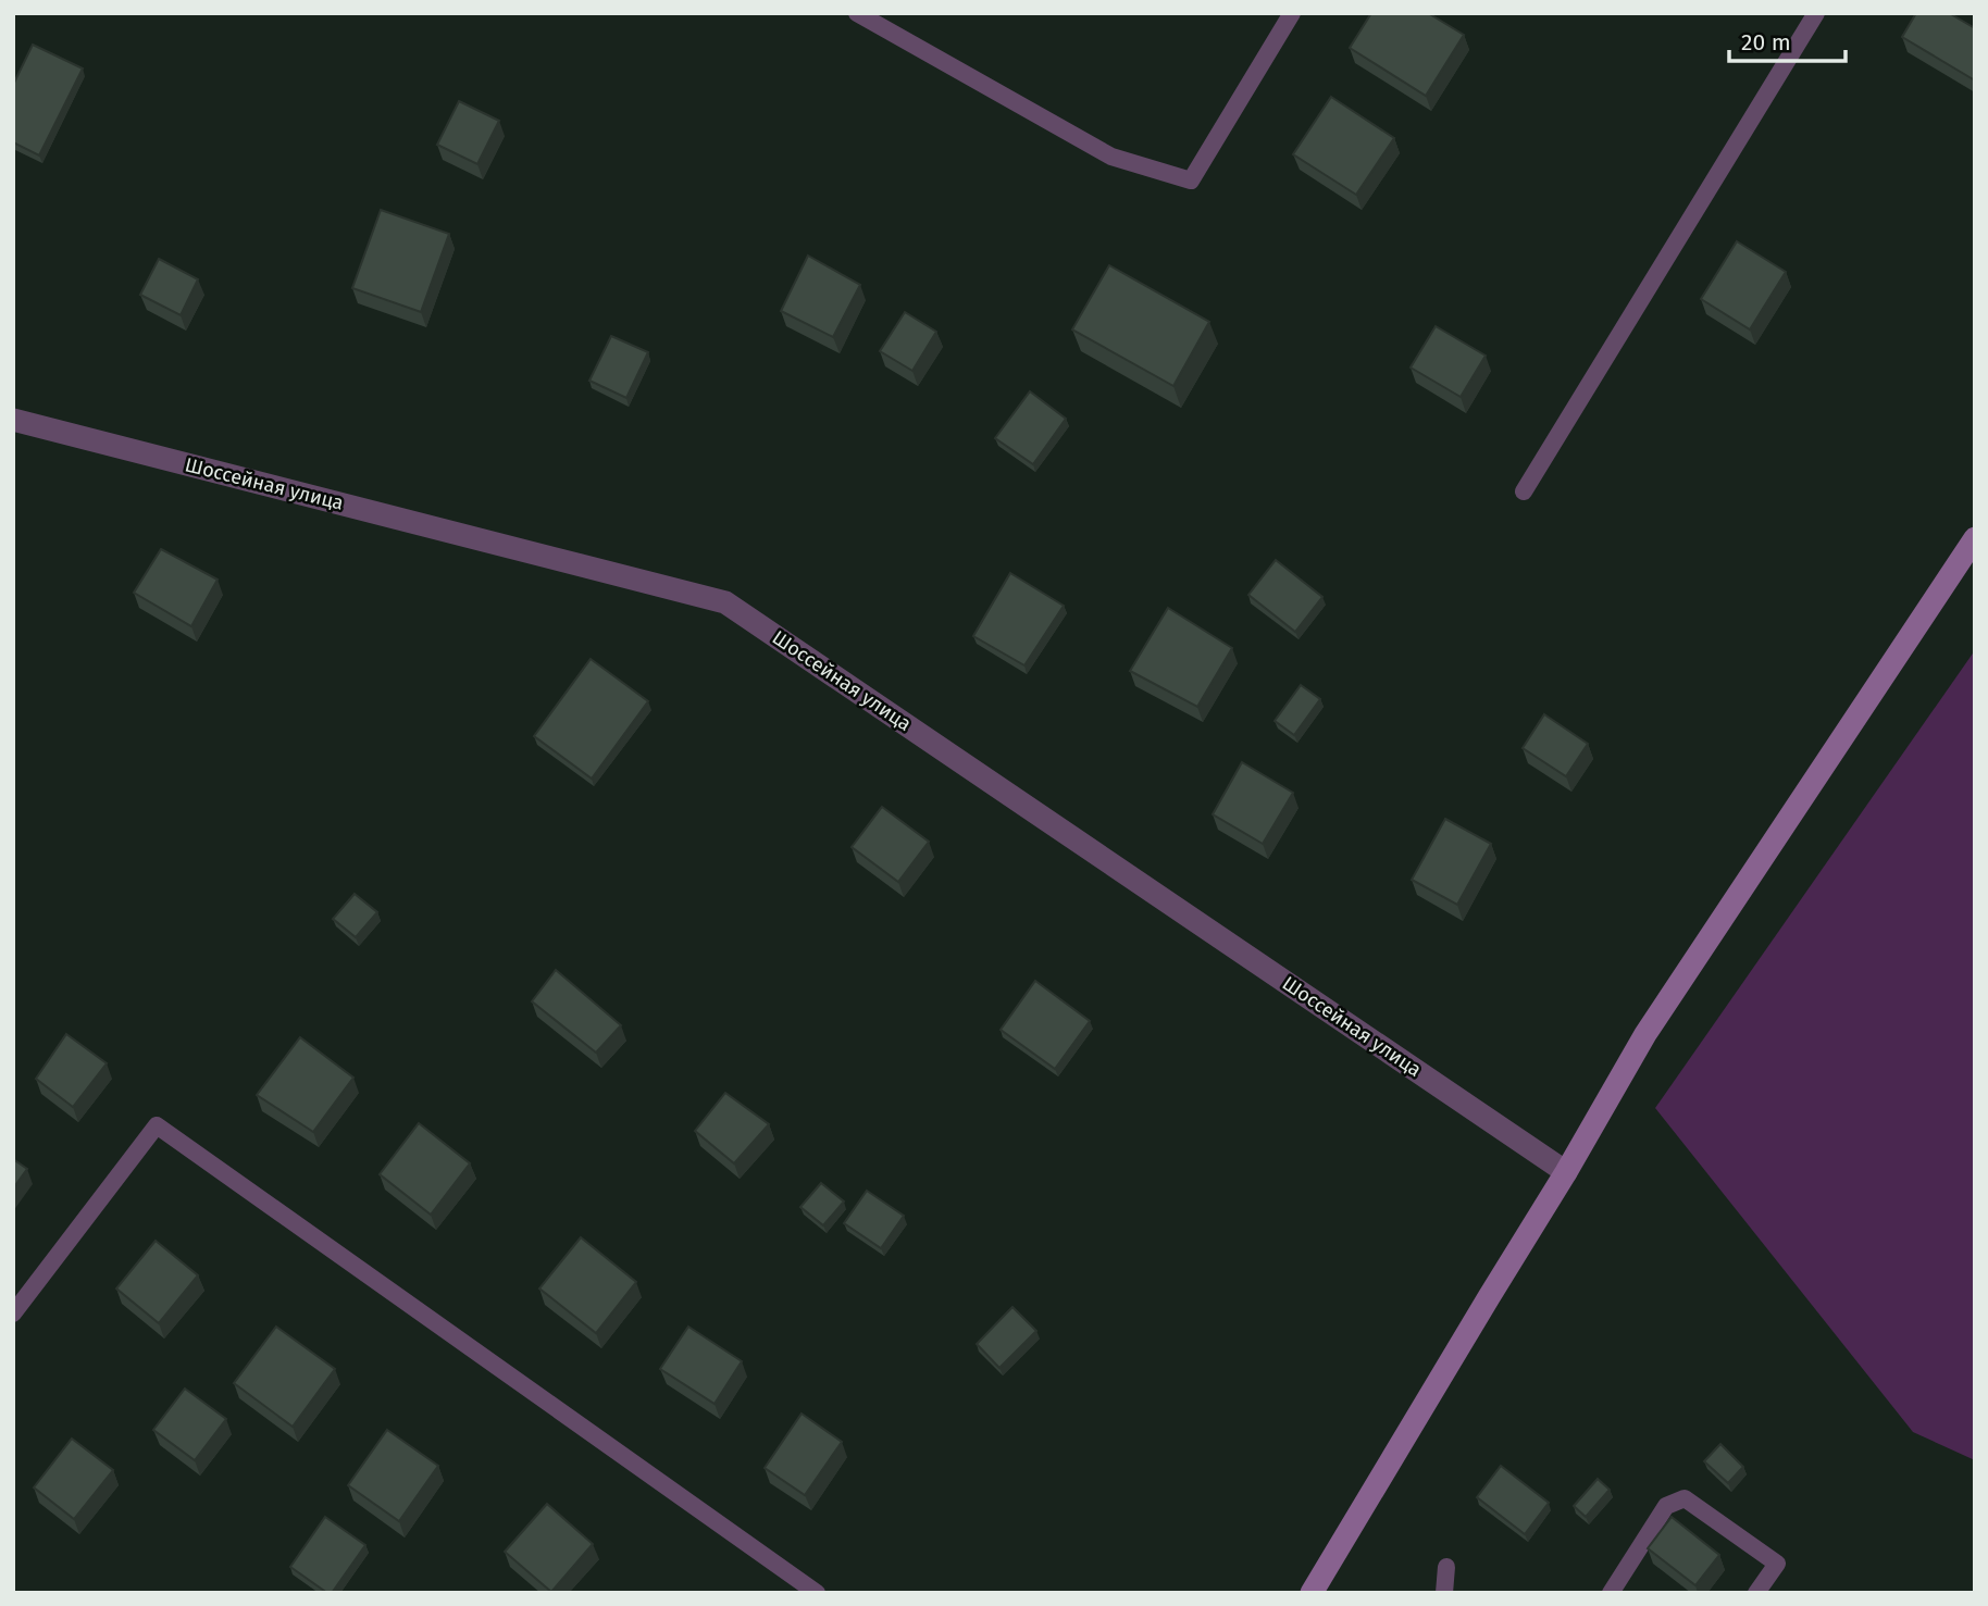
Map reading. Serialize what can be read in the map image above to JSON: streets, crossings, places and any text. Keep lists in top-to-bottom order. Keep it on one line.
{"streets":{"street":["Шоссейная улица"]},"scale_bar":"20 m"}
